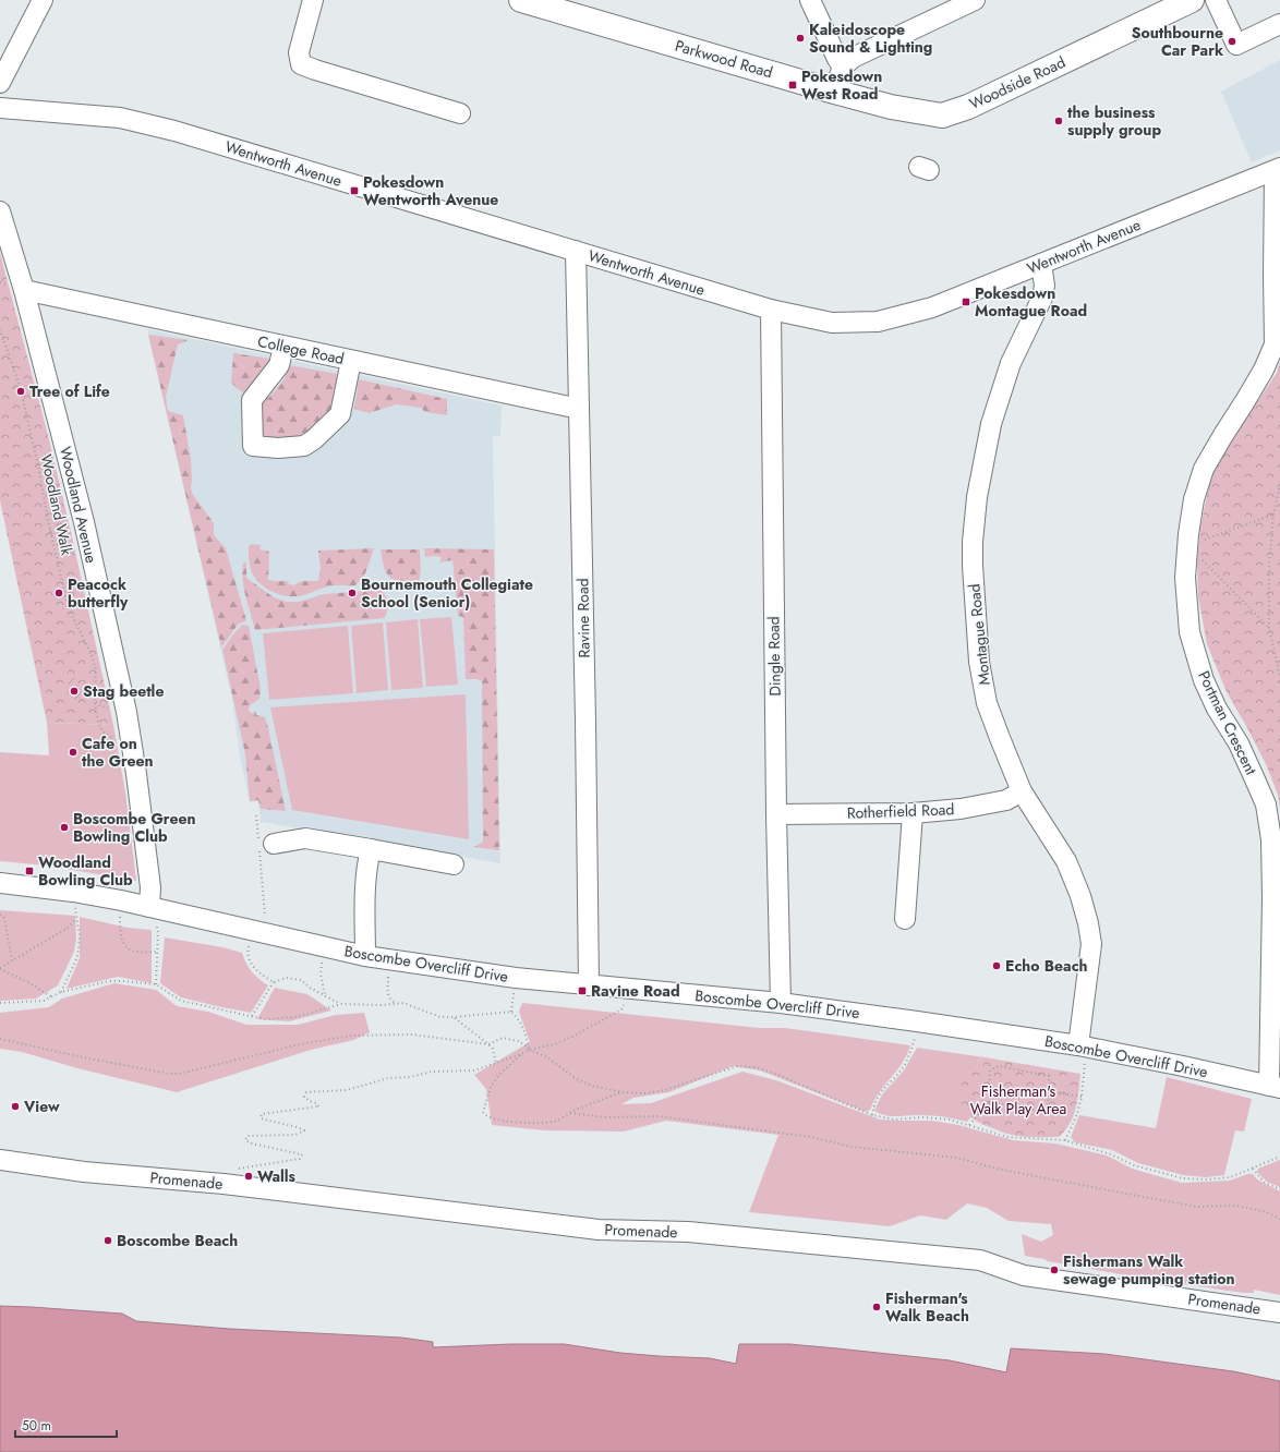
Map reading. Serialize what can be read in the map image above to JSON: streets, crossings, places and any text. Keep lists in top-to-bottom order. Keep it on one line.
{"streets":{"main road":["Parkwood Road","Woodside Road"],"street":["Wentworth Avenue","College Road","Woodland Avenue","Ravine Road","Montague Road","Dingle Road","Portman Crescent","Rotherfield Road","Boscombe Overcliff Drive","Promenade"],"path":["Woodland Walk"]},"crossings":[["Parkwood Road","Woodside Road"],["Wentworth Avenue","Ravine Road"],["Wentworth Avenue","Montague Road"],["Wentworth Avenue","Dingle Road"],["Wentworth Avenue","Portman Crescent"],["College Road","Woodland Avenue"],["College Road","Ravine Road"],["Woodland Walk","Woodland Avenue"],["Woodland Avenue","Boscombe Overcliff Drive"],["Ravine Road","Boscombe Overcliff Drive"],["Montague Road","Rotherfield Road"],["Montague Road","Boscombe Overcliff Drive"],["Dingle Road","Rotherfield Road"],["Dingle Road","Boscombe Overcliff Drive"],["Portman Crescent","Boscombe Overcliff Drive"]],"parks":["Fisherman's Walk Play Area"],"places":{"other":["Kaleidoscope Sound & Lighting","Southbourne Car Park","the business supply group","Tree of Life","Peacock butterfly","Bournemouth Collegiate School (Senior)","Stag beetle","Cafe on the Green","Boscombe Green Bowling Club","Echo Beach","View","Walls","Boscombe Beach","Fishermans Walk sewage pumping station","Fisherman's Walk Beach"],"transit":["Pokesdown West Road","Pokesdown Wentworth Avenue","Pokesdown Montague Road","Woodland Bowling Club","Ravine Road"]},"scale_bar":"50 m"}
